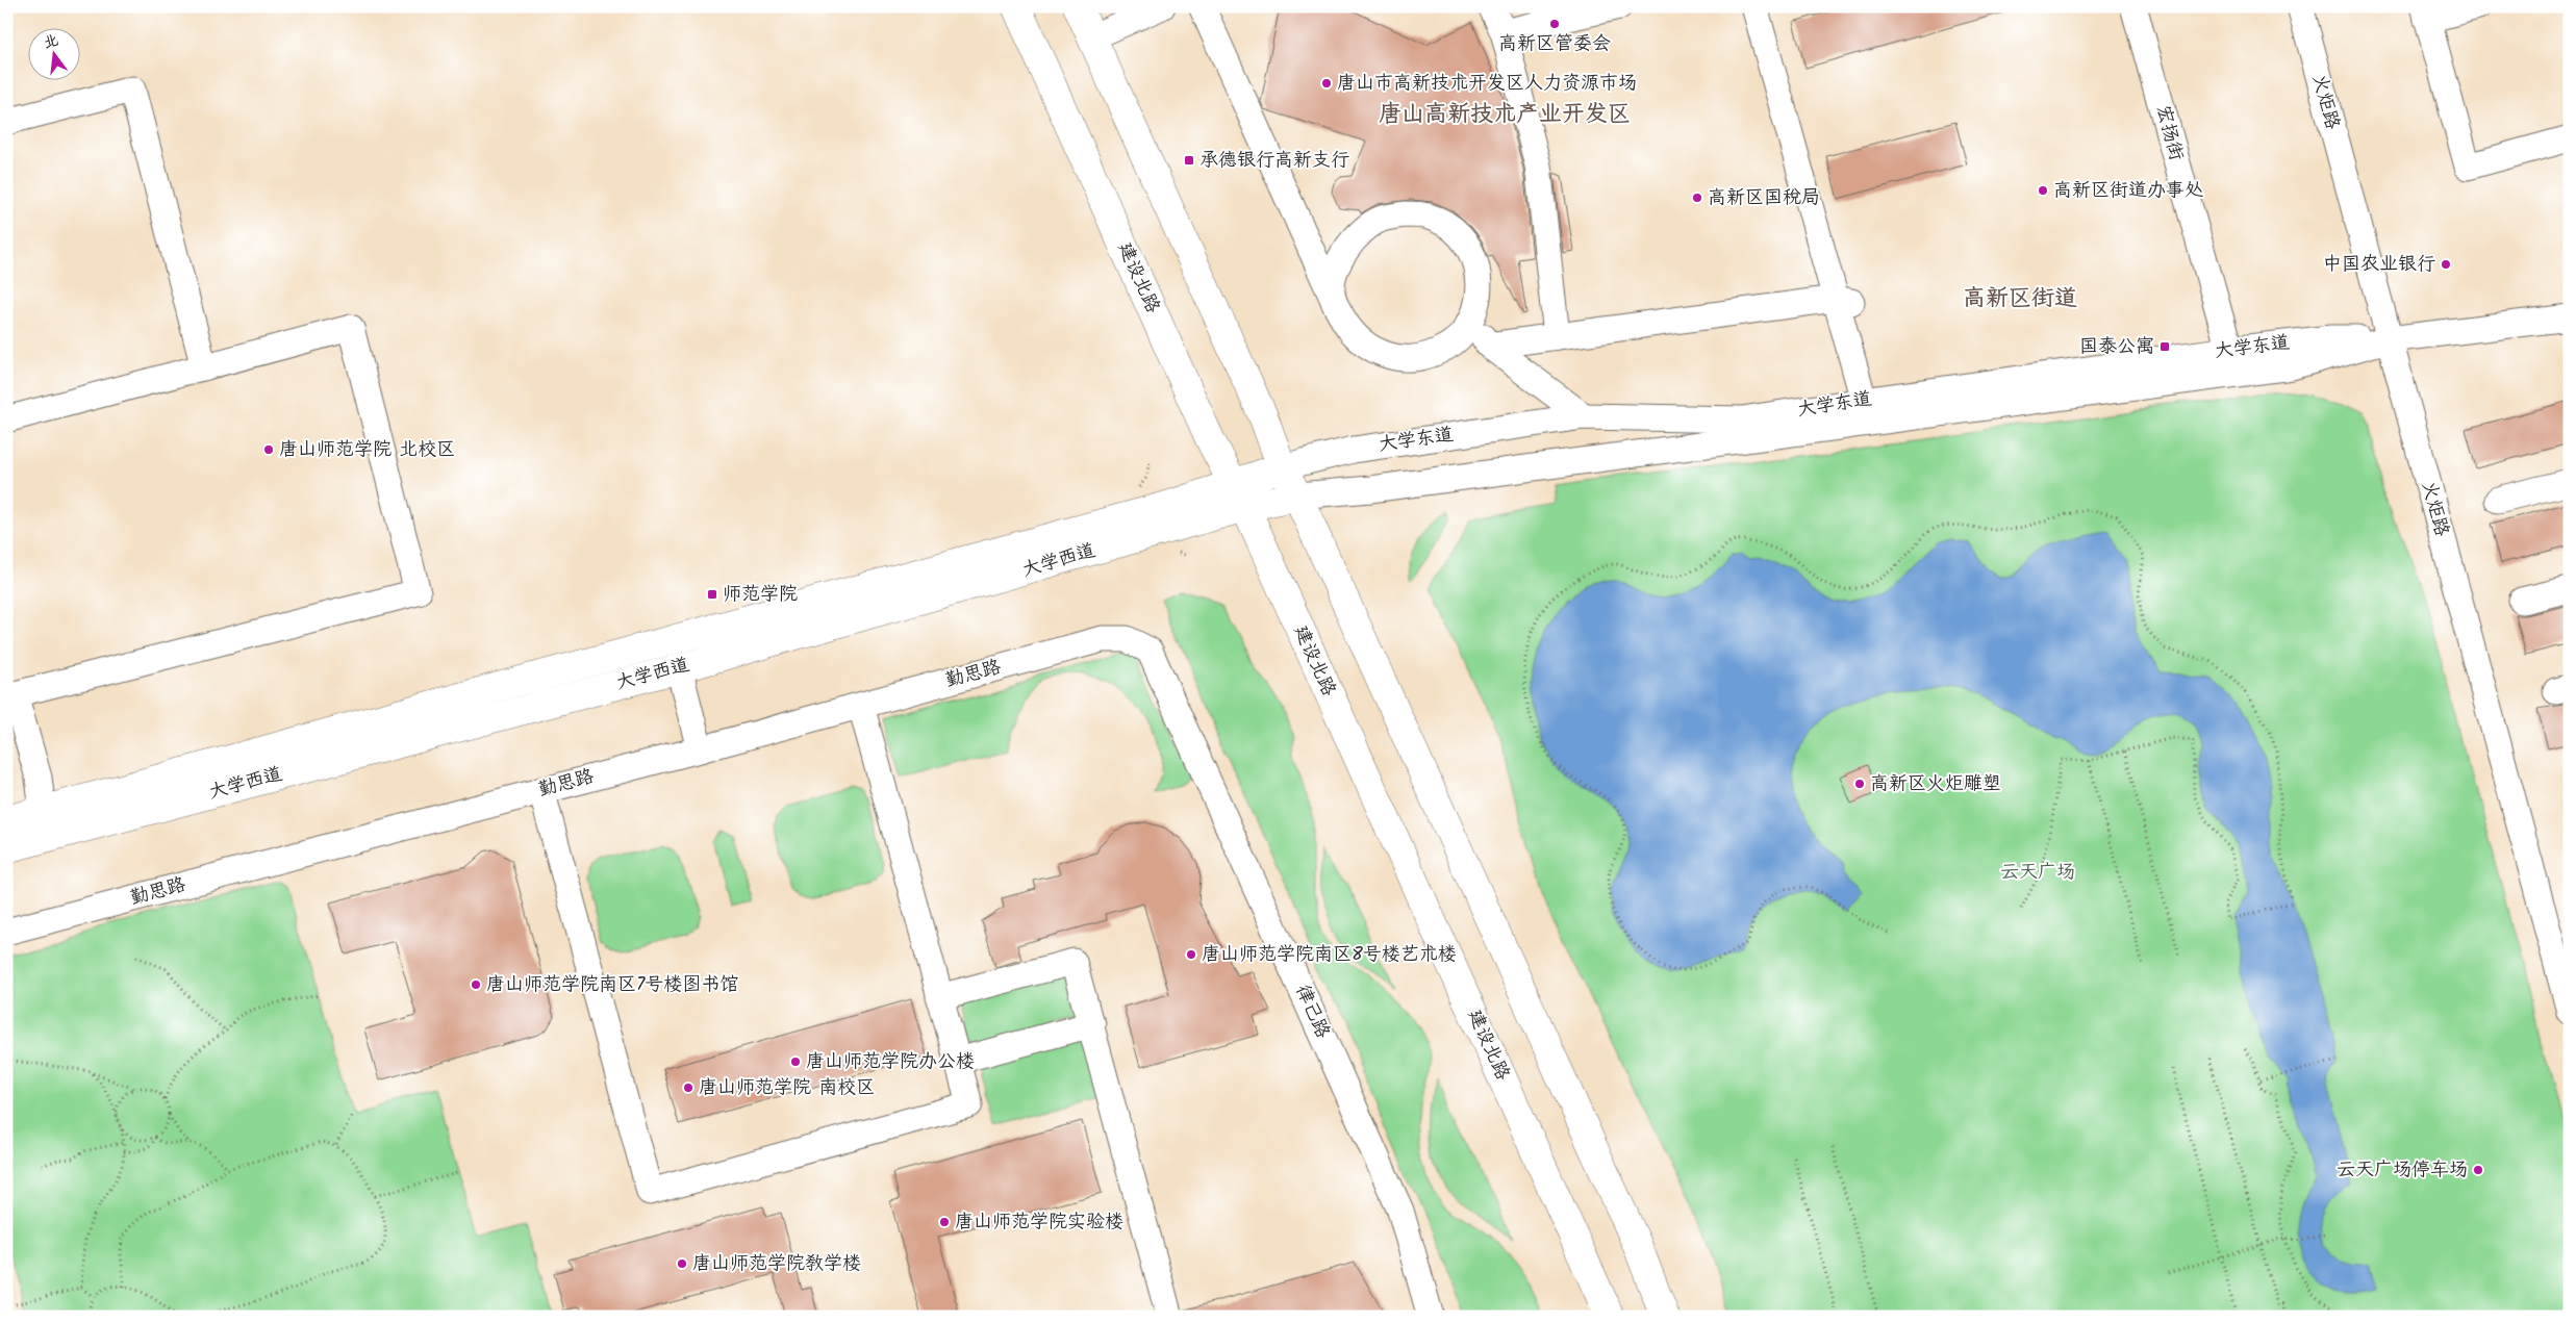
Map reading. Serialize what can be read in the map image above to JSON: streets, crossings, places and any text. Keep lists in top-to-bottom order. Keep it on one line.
{"streets":{"main road":["建设北路","大学西道"],"street":["火炬路","宏扬街","大学东道","勤思路","律己路"]},"crossings":[["火炬路","大学东道"],["宏扬街","大学东道"],["建设北路","大学西道"],["大学东道","大学西道"],["勤思路","律己路"]],"districts":["唐山高新技术产业开发区","高新区街道"],"parks":["云天广场"],"places":{"other":["高新区管委会","唐山市高新技术开发区人力资源市场","高新区街道办事处","高新区国税局","中国农业银行","唐山师范学院 北校区","高新区火炬雕塑","唐山师范学院南区8号楼艺术楼","唐山师范学院南区7号楼图书馆","唐山师范学院办公楼","唐山师范学院 南校区","云天广场停车场","唐山师范学院实验楼","唐山师范学院教学楼"],"transit":["承德银行高新支行","国泰公寓","师范学院"]},"north":"top"}
